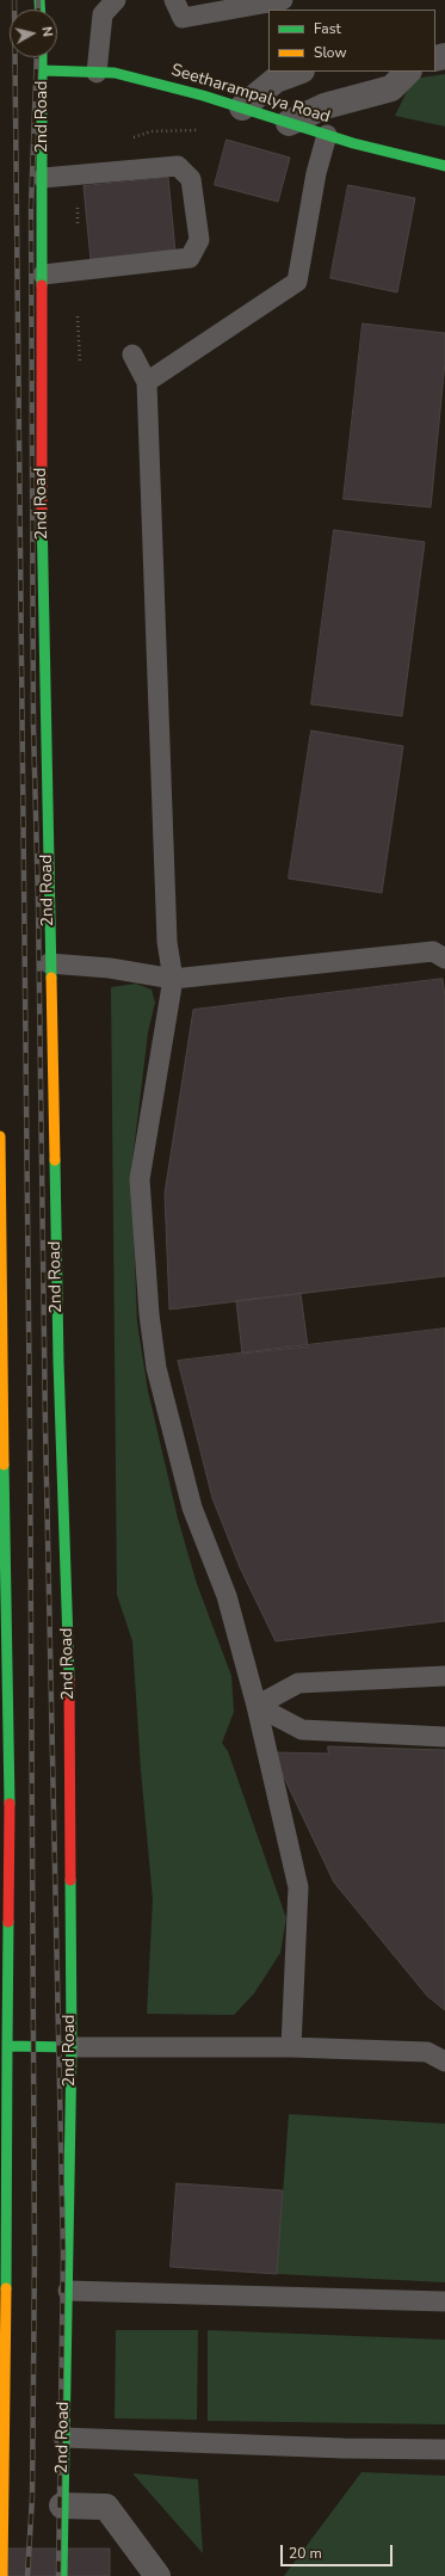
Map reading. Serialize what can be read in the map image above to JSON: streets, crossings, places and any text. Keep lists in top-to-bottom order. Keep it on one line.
{"streets":{"main road":["Seetharampalya Road","2nd Road"]},"crossings":[["Seetharampalya Road","2nd Road"]],"legend":["Fast","Slow"],"scale_bar":"20 m","north":"right"}
